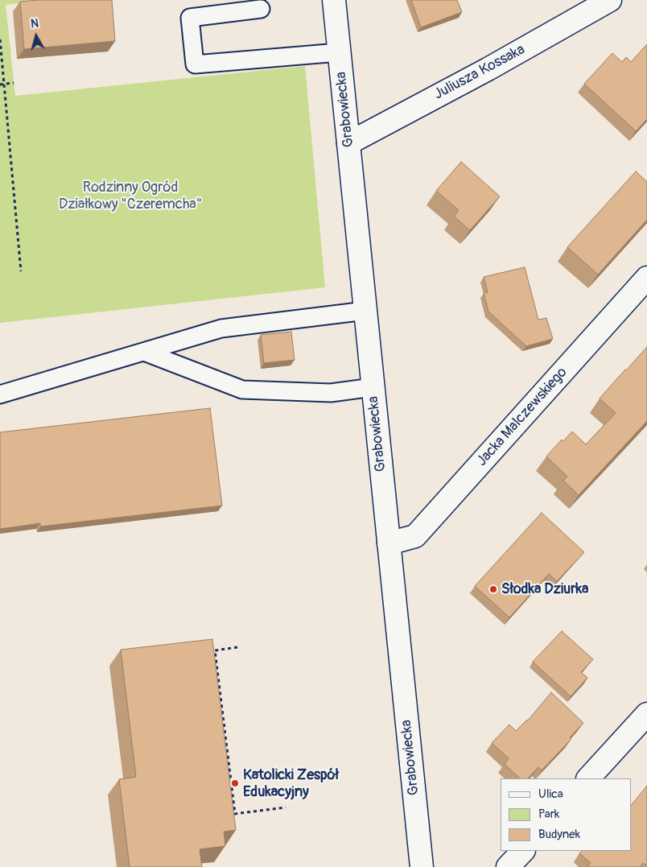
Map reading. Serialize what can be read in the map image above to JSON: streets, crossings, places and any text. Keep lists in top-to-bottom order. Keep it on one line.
{"streets":{"street":["Juliusza Kossaka","Grabowiecka","Jacka Malczewskiego"]},"crossings":[["Juliusza Kossaka","Grabowiecka"],["Grabowiecka","Jacka Malczewskiego"]],"parks":["Rodzinny Ogród Działkowy \"Czeremcha\""],"places":["Słodka Dziurka","Katolicki Zespół Edukacyjny"],"legend":["Ulica","Park","Budynek"],"north":"top"}
